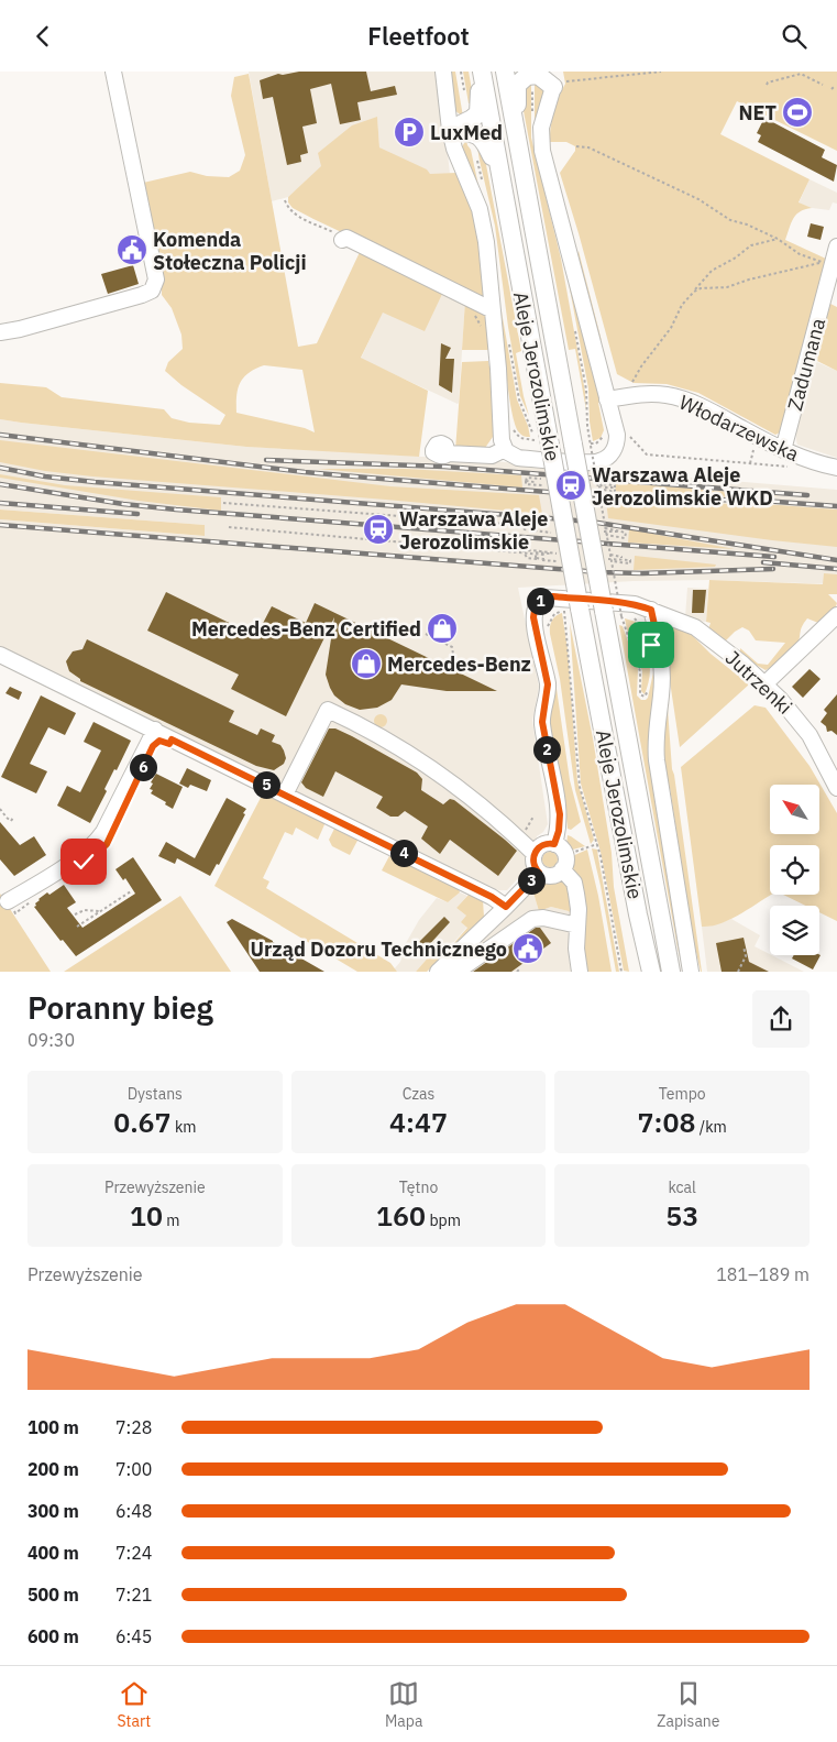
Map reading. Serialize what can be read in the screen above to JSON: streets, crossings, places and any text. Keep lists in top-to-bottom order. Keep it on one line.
{"streets":{"main road":["Aleje Jerozolimskie"],"street":["Zadumana","Włodarzewska","Jutrzenki"]},"crossings":[["Zadumana","Włodarzewska"]],"places":{"sports":["NET"],"parking":["LuxMed"],"public building":["Komenda Stołeczna Policji","Urząd Dozoru Technicznego"],"station":["Warszawa Aleje Jerozolimskie WKD","Warszawa Aleje Jerozolimskie"],"shop":["Mercedes-Benz Certified","Mercedes-Benz"]},"north":"top left","page":{"header":"Fleetfoot","pins":["1","2","6","5","4","3"],"heading":["Poranny bieg","09:30"],"stats":[["Dystans","0.67 km"],["Czas","4:47"],["Tempo","7:08 /km"],["Przewyższenie","10 m"],["Tętno","160 bpm"],["kcal","53"]],"chart":["Przewyższenie","181–189 m"],"list":[{"name":"100 m","note":"7:28"},{"name":"200 m","note":"7:00"},{"name":"300 m","note":"6:48"},{"name":"400 m","note":"7:24"},{"name":"500 m","note":"7:21"},{"name":"600 m","note":"6:45"}],"tabs":["Start","Mapa","Zapisane"]}}
